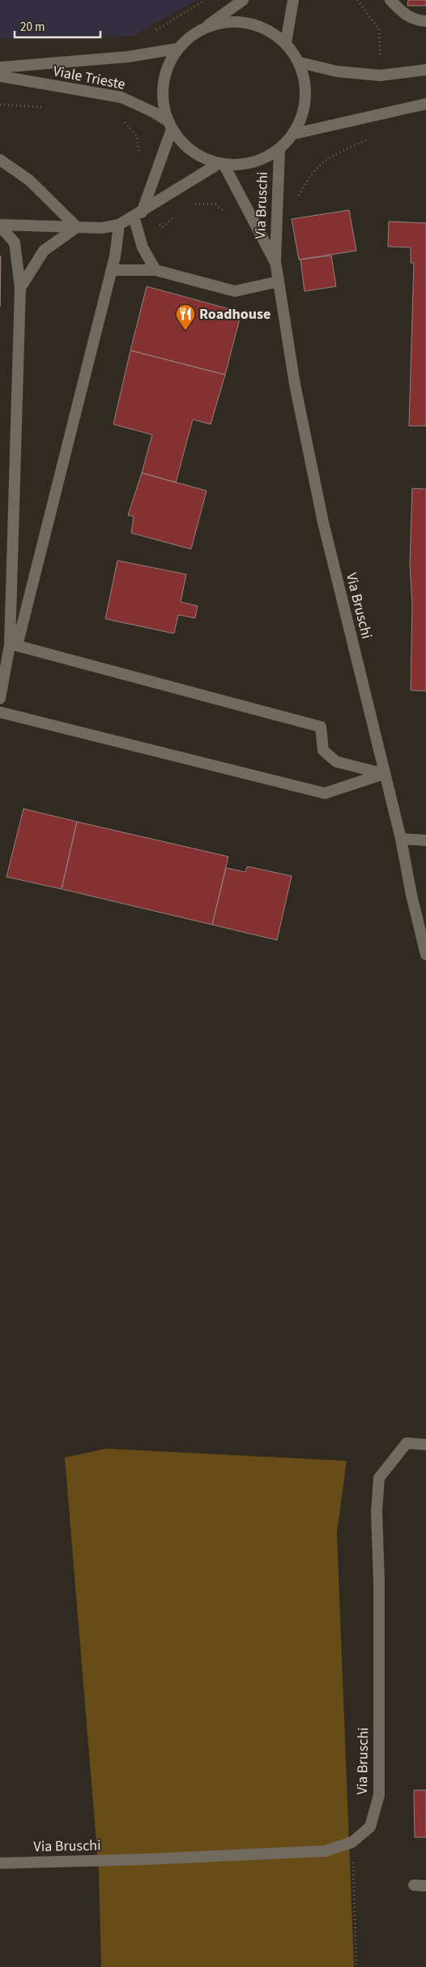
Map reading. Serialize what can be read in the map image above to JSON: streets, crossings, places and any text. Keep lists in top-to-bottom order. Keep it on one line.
{"streets":{"street":["Viale Trieste","Via Bruschi"]},"crossings":[["Viale Trieste","Via Bruschi"]],"places":{"restaurant":["Roadhouse"]},"scale_bar":"20 m"}
